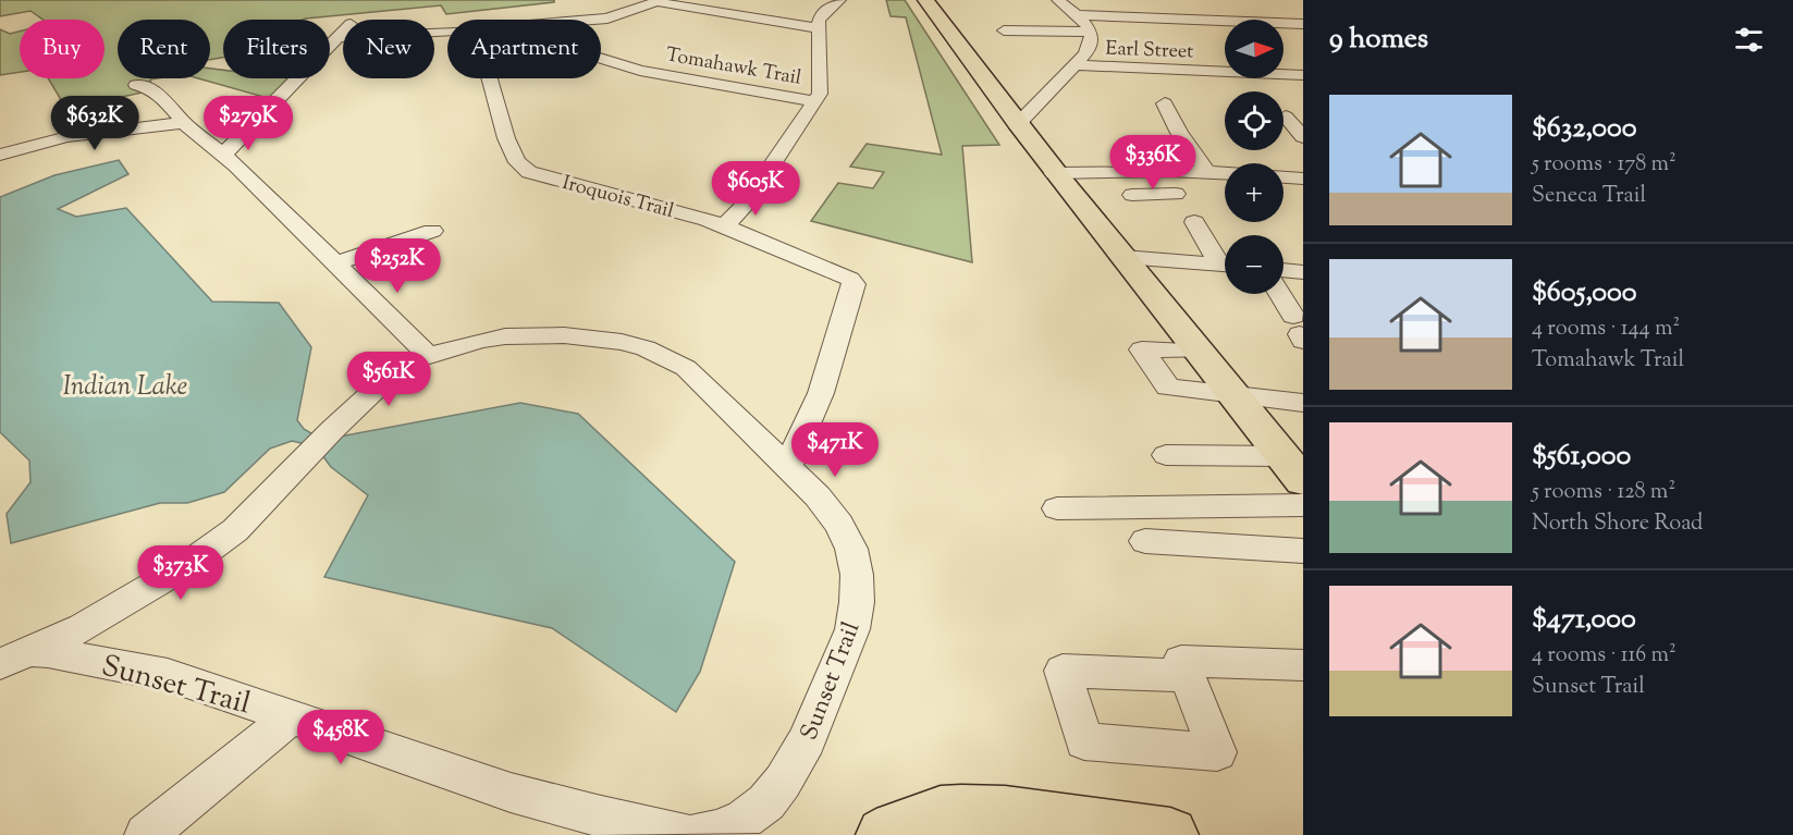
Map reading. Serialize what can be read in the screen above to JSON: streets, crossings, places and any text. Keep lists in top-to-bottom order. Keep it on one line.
{"streets":{"street":["Earl Street","Tomahawk Trail","Iroquois Trail","Sunset Trail"]},"crossings":[["Tomahawk Trail","Iroquois Trail"],["Iroquois Trail","Sunset Trail"]],"water":["Indian Lake"],"north":"right","page":{"heading":"9 homes","map_buttons":["+","−"],"chip":["Buy","Rent","Filters","New","Apartment"],"list":[{"name":"$632,000","note":"5 rooms · 178 m² · Seneca Trail"},{"name":"$605,000","note":"4 rooms · 144 m² · Tomahawk Trail"},{"name":"$561,000","note":"5 rooms · 128 m² · North Shore Road"},{"name":"$471,000","note":"4 rooms · 116 m² · Sunset Trail"}],"price":["$632K","$279K","$336K","$605K","$252K","$561K","$471K","$373K","$458K"]}}
